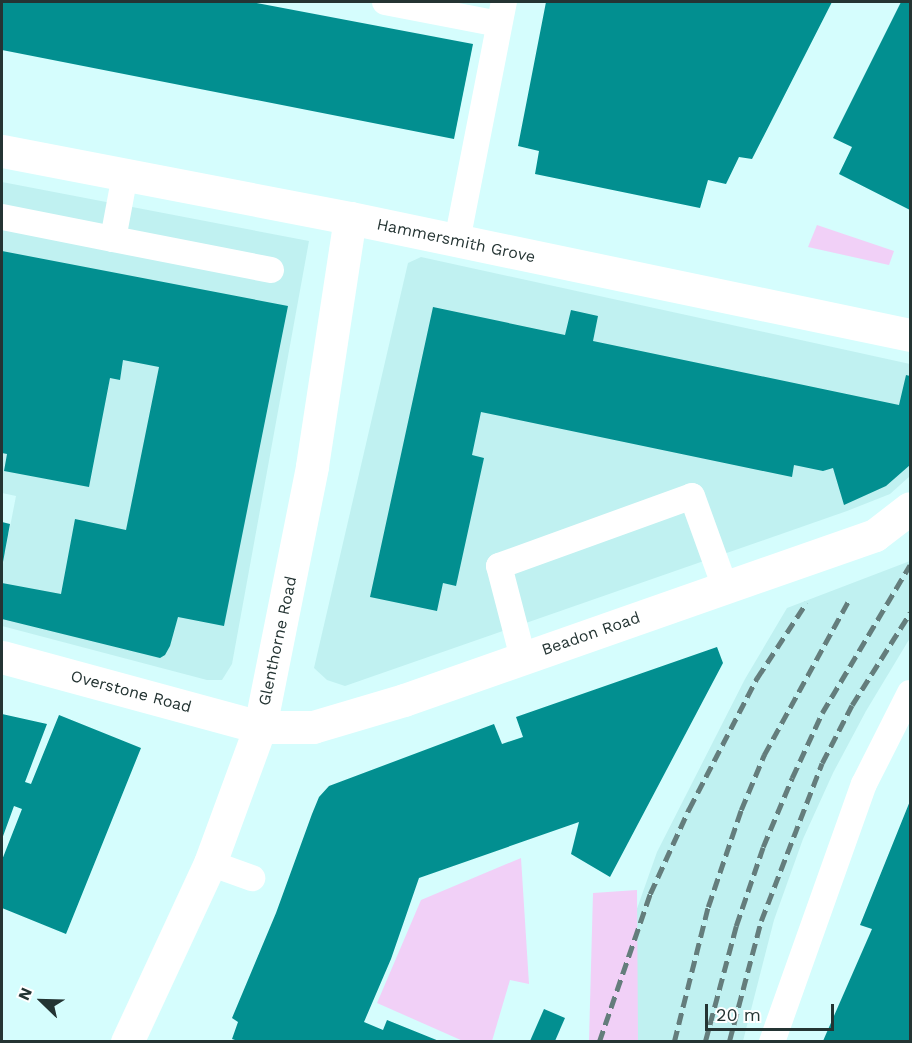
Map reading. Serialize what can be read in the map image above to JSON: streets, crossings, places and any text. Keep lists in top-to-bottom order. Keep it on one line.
{"streets":{"street":["Hammersmith Grove","Beadon Road","Glenthorne Road","Overstone Road"]},"crossings":[["Hammersmith Grove","Glenthorne Road"],["Beadon Road","Glenthorne Road"],["Beadon Road","Overstone Road"],["Glenthorne Road","Overstone Road"]],"scale_bar":"20 m","north":"top left"}
